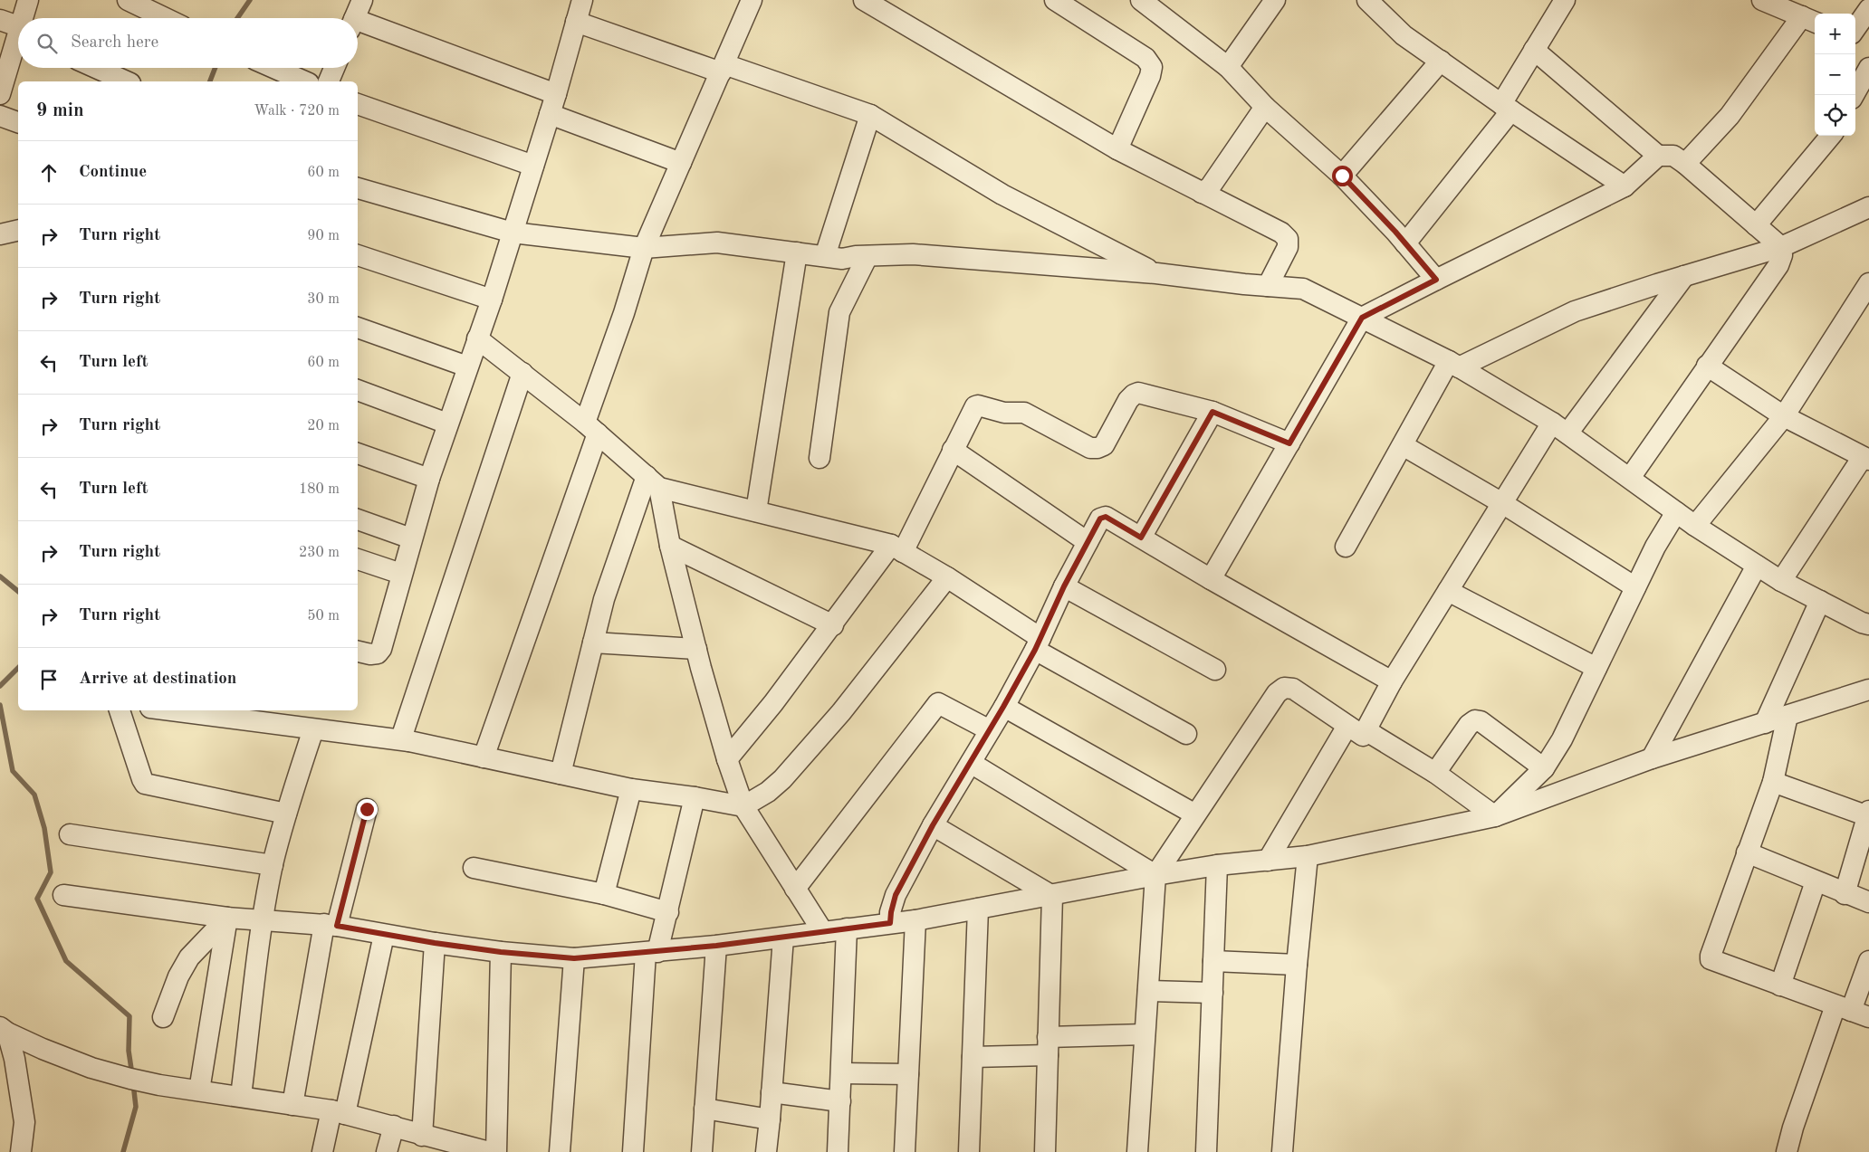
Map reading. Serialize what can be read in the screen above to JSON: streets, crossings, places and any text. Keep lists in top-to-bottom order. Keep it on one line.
{"page":{"map_buttons":["+","−"],"search":"Search here","heading":["9 min","Walk · 720 m"],"list":[["Continue","60 m"],["Turn right","90 m"],["Turn right","30 m"],["Turn left","60 m"],["Turn right","20 m"],["Turn left","180 m"],["Turn right","230 m"],["Turn right","50 m"],"Arrive at destination"]}}
